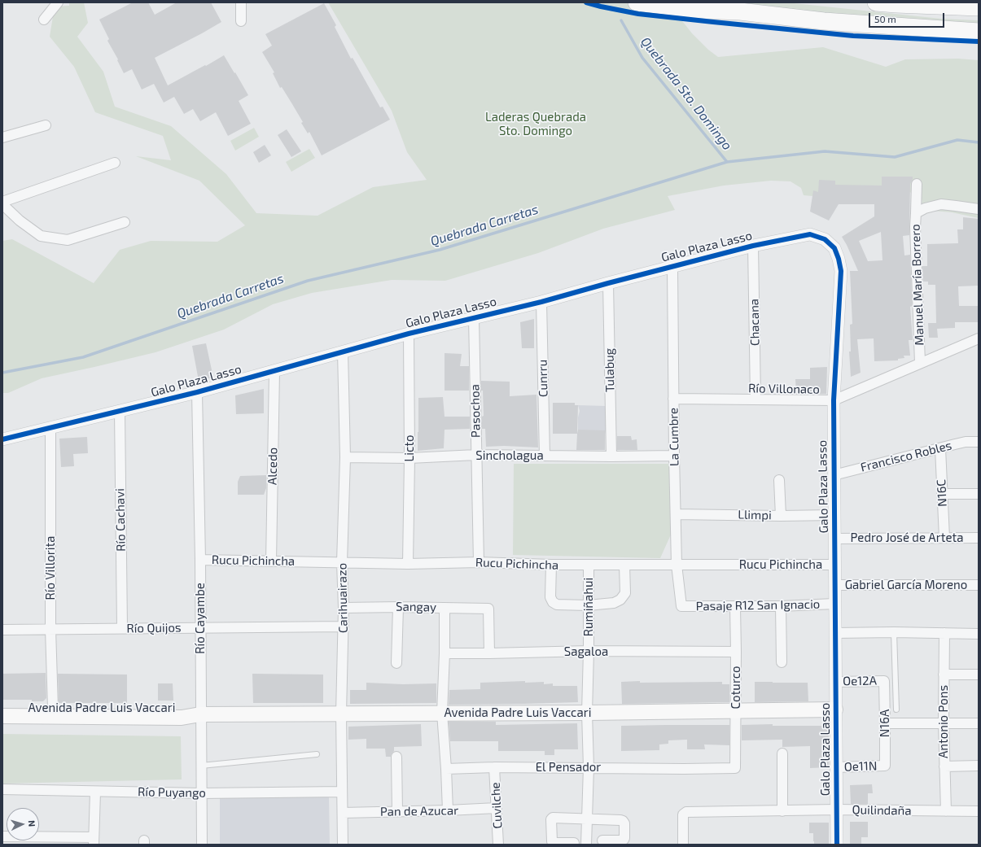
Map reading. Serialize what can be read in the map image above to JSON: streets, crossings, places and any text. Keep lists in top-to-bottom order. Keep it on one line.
{"streets":{"main road":["Avenida Padre Luis Vaccari"],"street":["Galo Plaza Lasso","Manuel María Borrero","Chacana","Tulabug","Cunrru","Río Villonaco","Pasochoa","La Cumbre","Licto","Sincholagua","Francisco Robles","Alcedo","N16C","Llimpi","Río Cachavi","Pedro José de Arteta","Rucu Pichincha","Río Villorita","Gabriel García Moreno","Carihuairazo","Pasaje R12 San Ignacio","Sangay","Rumiñahui","Río Cayambe","Río Quijos","Sagaloa","Oe12A","Coturco","Antonio Pons","N16A","Oe11N","El Pensador","Río Puyango","Cuvilche","Quilindaña","Pan de Azucar"]},"crossings":[["Galo Plaza Lasso","Chacana"],["Galo Plaza Lasso","Tulabug"],["Galo Plaza Lasso","Cunrru"],["Galo Plaza Lasso","Río Villonaco"],["Galo Plaza Lasso","Pasochoa"],["Galo Plaza Lasso","La Cumbre"],["Galo Plaza Lasso","Licto"],["Galo Plaza Lasso","Francisco Robles"],["Galo Plaza Lasso","Alcedo"],["Galo Plaza Lasso","Llimpi"],["Galo Plaza Lasso","Río Cachavi"],["Galo Plaza Lasso","Pedro José de Arteta"],["Galo Plaza Lasso","Rucu Pichincha"],["Galo Plaza Lasso","Río Villorita"],["Galo Plaza Lasso","Gabriel García Moreno"],["Galo Plaza Lasso","Carihuairazo"],["Galo Plaza Lasso","Pasaje R12 San Ignacio"],["Galo Plaza Lasso","Río Cayambe"],["Galo Plaza Lasso","Oe12A"],["Galo Plaza Lasso","Avenida Padre Luis Vaccari"],["Galo Plaza Lasso","Oe11N"],["Galo Plaza Lasso","Quilindaña"],["Manuel María Borrero","Río Villonaco"],["Chacana","Río Villonaco"],["Tulabug","Sincholagua"],["Cunrru","Sincholagua"],["Río Villonaco","La Cumbre"],["Pasochoa","Sincholagua"],["Pasochoa","Rucu Pichincha"],["La Cumbre","Sincholagua"],["La Cumbre","Llimpi"],["La Cumbre","Rucu Pichincha"],["La Cumbre","Pasaje R12 San Ignacio"],["Licto","Sincholagua"],["Licto","Rucu Pichincha"],["Sincholagua","Carihuairazo"],["Francisco Robles","N16C"],["Alcedo","Rucu Pichincha"],["N16C","Pedro José de Arteta"],["Río Cachavi","Río Quijos"],["Rucu Pichincha","Carihuairazo"],["Rucu Pichincha","Rumiñahui"],["Rucu Pichincha","Río Cayambe"],["Río Villorita","Río Quijos"],["Río Villorita","Avenida Padre Luis Vaccari"],["Carihuairazo","Sangay"],["Carihuairazo","Río Quijos"],["Carihuairazo","Avenida Padre Luis Vaccari"],["Carihuairazo","Río Puyango"],["Carihuairazo","Pan de Azucar"],["Pasaje R12 San Ignacio","Coturco"],["Sangay","Sagaloa"],["Rumiñahui","Sagaloa"],["Rumiñahui","Avenida Padre Luis Vaccari"],["Rumiñahui","El Pensador"],["Río Cayambe","Río Quijos"],["Río Cayambe","Avenida Padre Luis Vaccari"],["Río Cayambe","Río Puyango"],["Sagaloa","Coturco"],["Oe12A","N16A"],["Coturco","Avenida Padre Luis Vaccari"],["Coturco","El Pensador"],["Antonio Pons","Quilindaña"],["N16A","Oe11N"],["El Pensador","Cuvilche"],["Cuvilche","Pan de Azucar"]],"water":["Quebrada Sto. Domingo","Quebrada Carretas"],"parks":["Laderas Quebrada Sto. Domingo"],"scale_bar":"50 m","north":"right"}
